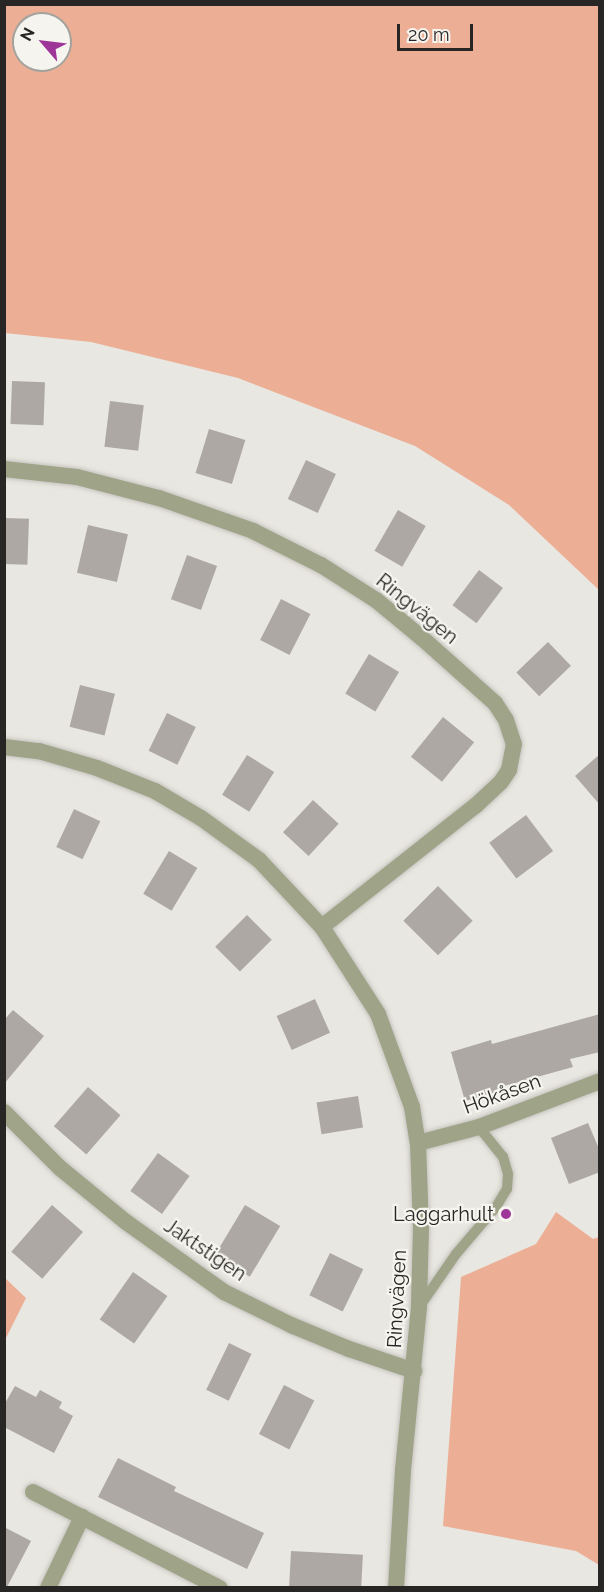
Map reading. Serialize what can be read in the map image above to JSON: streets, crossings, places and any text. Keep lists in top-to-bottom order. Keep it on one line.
{"streets":{"street":["Ringvägen","Hökåsen","Jaktstigen"]},"crossings":[["Ringvägen","Hökåsen"],["Ringvägen","Jaktstigen"]],"places":["Laggarhult"],"scale_bar":"20 m","north":"top left"}
